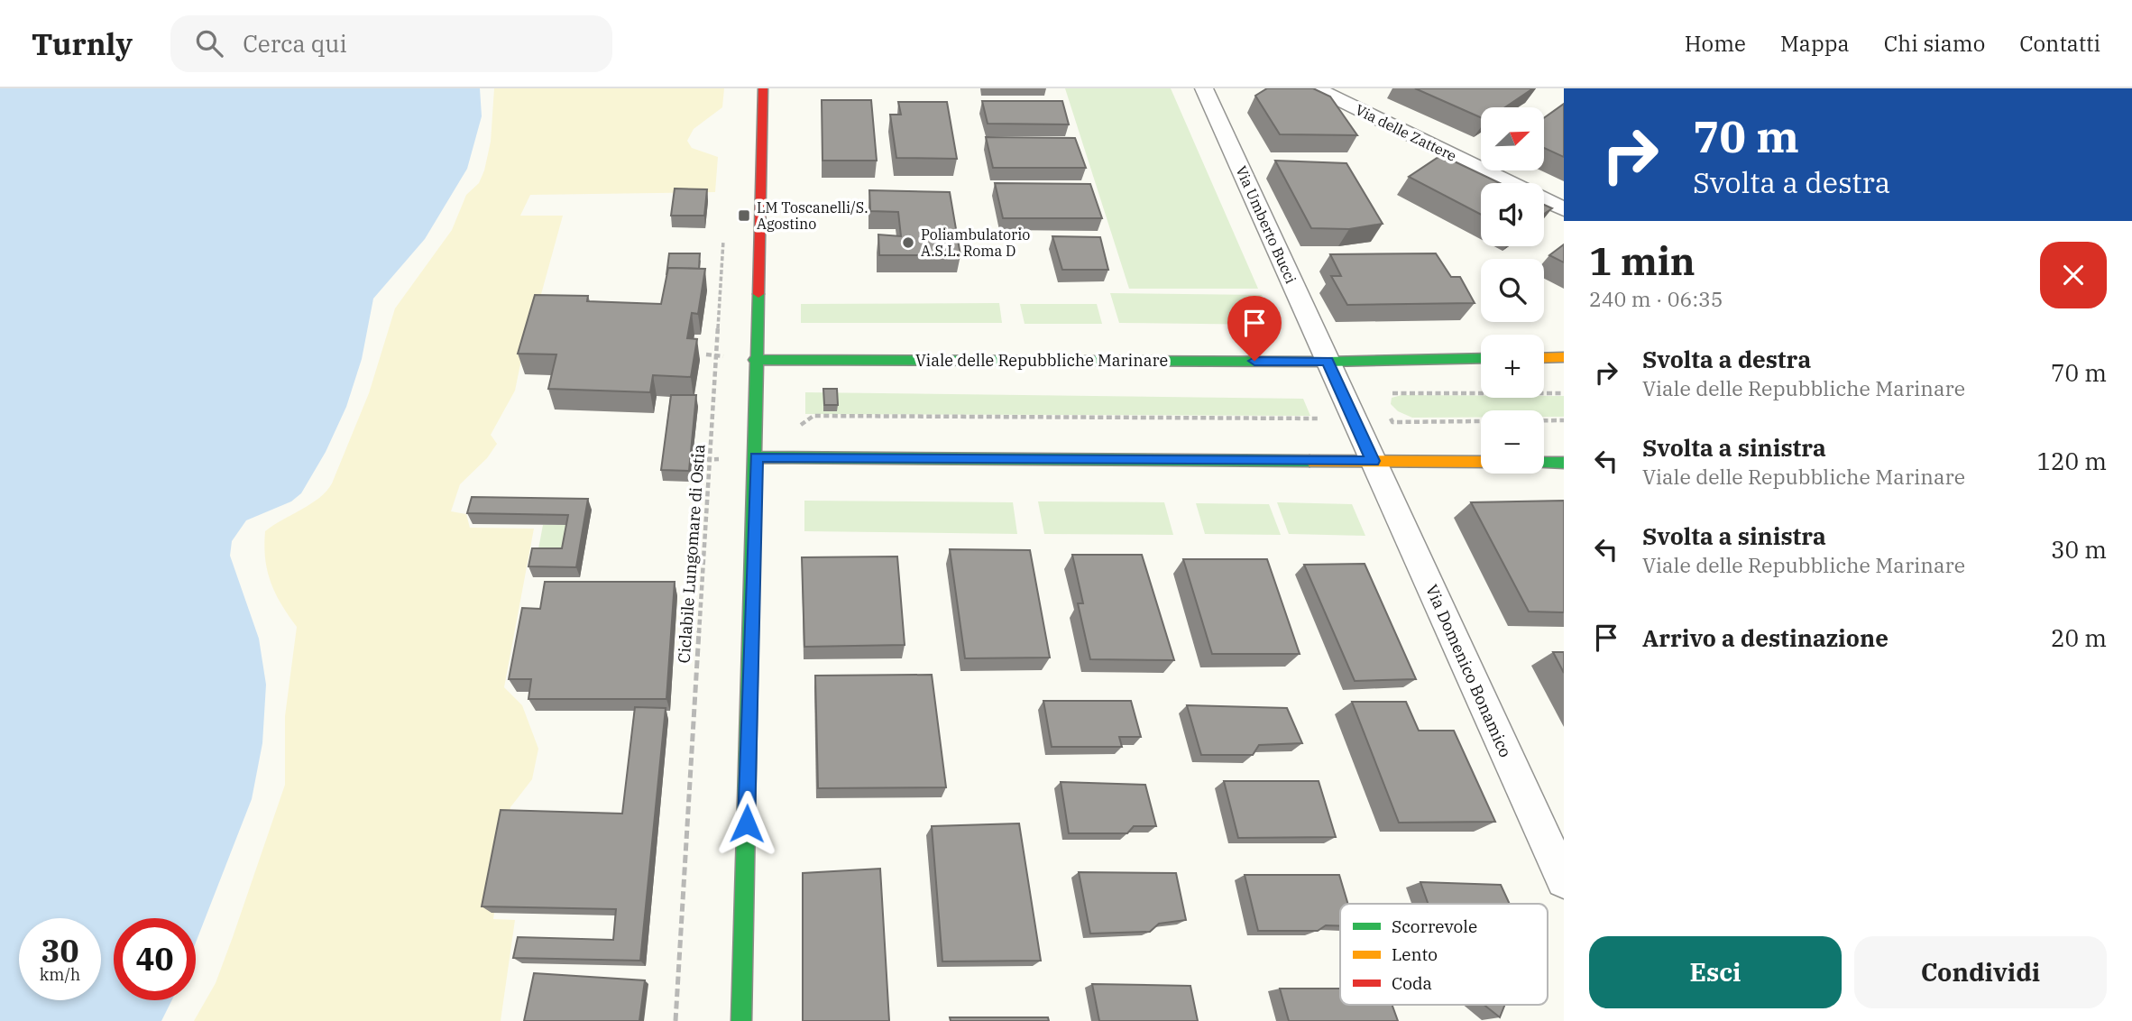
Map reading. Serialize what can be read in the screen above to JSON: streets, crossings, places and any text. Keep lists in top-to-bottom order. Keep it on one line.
{"streets":{"street":["Via delle Zattere","Via Umberto Bucci","Viale delle Repubbliche Marinare","Via Domenico Bonamico"],"path":["Ciclabile Lungomare di Ostia"]},"crossings":[["Via Umberto Bucci","Viale delle Repubbliche Marinare"]],"places":{"transit":["LM Toscanelli/S. Agostino"],"other":["Poliambulatorio A.S.L. Roma D"]},"legend":["Scorrevole","Lento","Coda"],"north":"top right","page":{"header":"Turnly","search":"Cerca qui","nav":["Home","Mappa","Chi siamo","Contatti"],"turn":["70 m","Svolta a destra"],"map_buttons":["+","−"],"heading":["1 min","240 m · 06:35"],"list":[{"name":"Svolta a destra","note":"Viale delle Repubbliche Marinare","value":"70 m"},{"name":"Svolta a sinistra","note":"Viale delle Repubbliche Marinare","value":"120 m"},{"name":"Svolta a sinistra","note":"Viale delle Repubbliche Marinare","value":"30 m"},{"name":"Arrivo a destinazione","value":"20 m"}],"speed":"30 km/h","limit":"40","buttons":["Esci","Condividi"]}}
